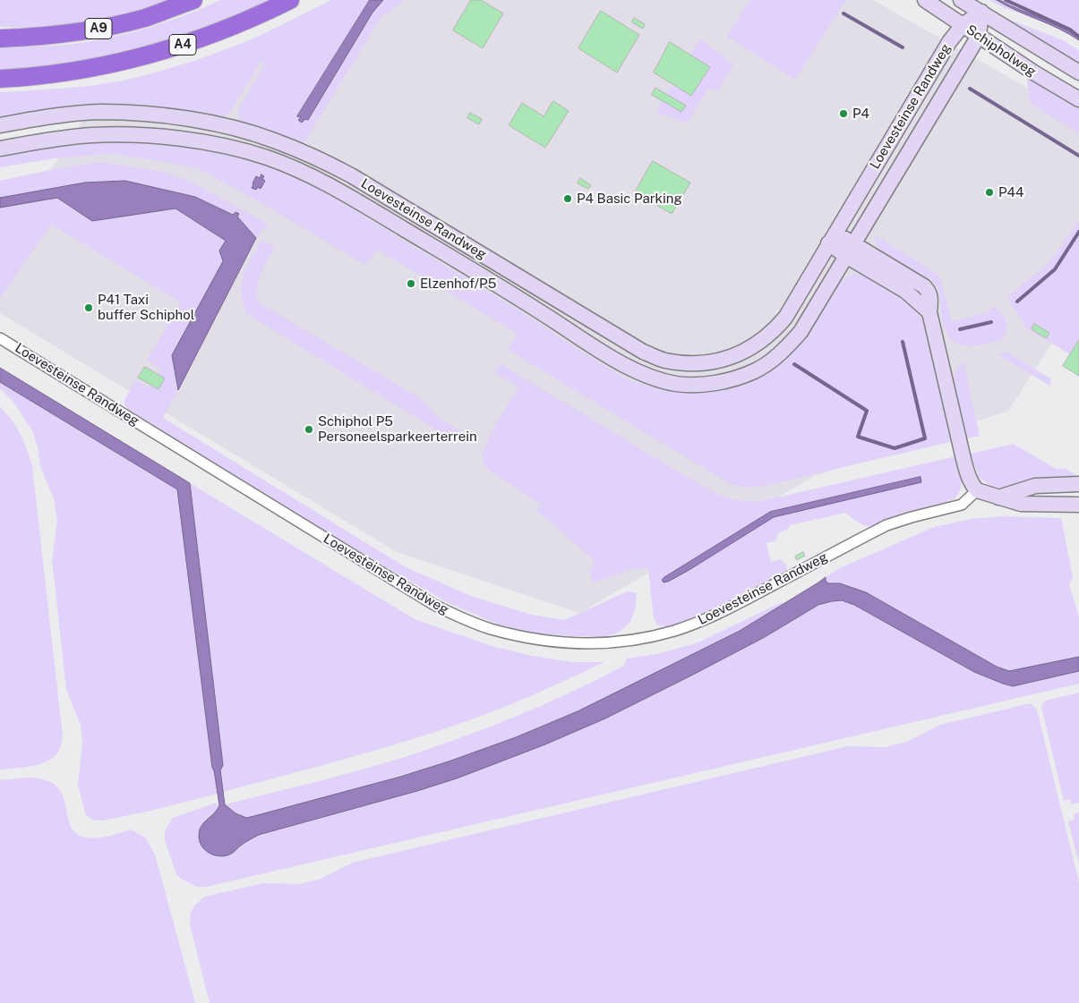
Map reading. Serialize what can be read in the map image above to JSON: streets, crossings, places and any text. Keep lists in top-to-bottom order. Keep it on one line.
{"streets":{"highway":["A9","A4"],"street":["Schipholweg","Loevesteinse Randweg"]},"crossings":[["Schipholweg","Loevesteinse Randweg"]],"places":["P4","P44","P4 Basic Parking","Elzenhof/P5","P41 Taxi buffer Schiphol","Schiphol P5 Personeelsparkeerterrein"]}
